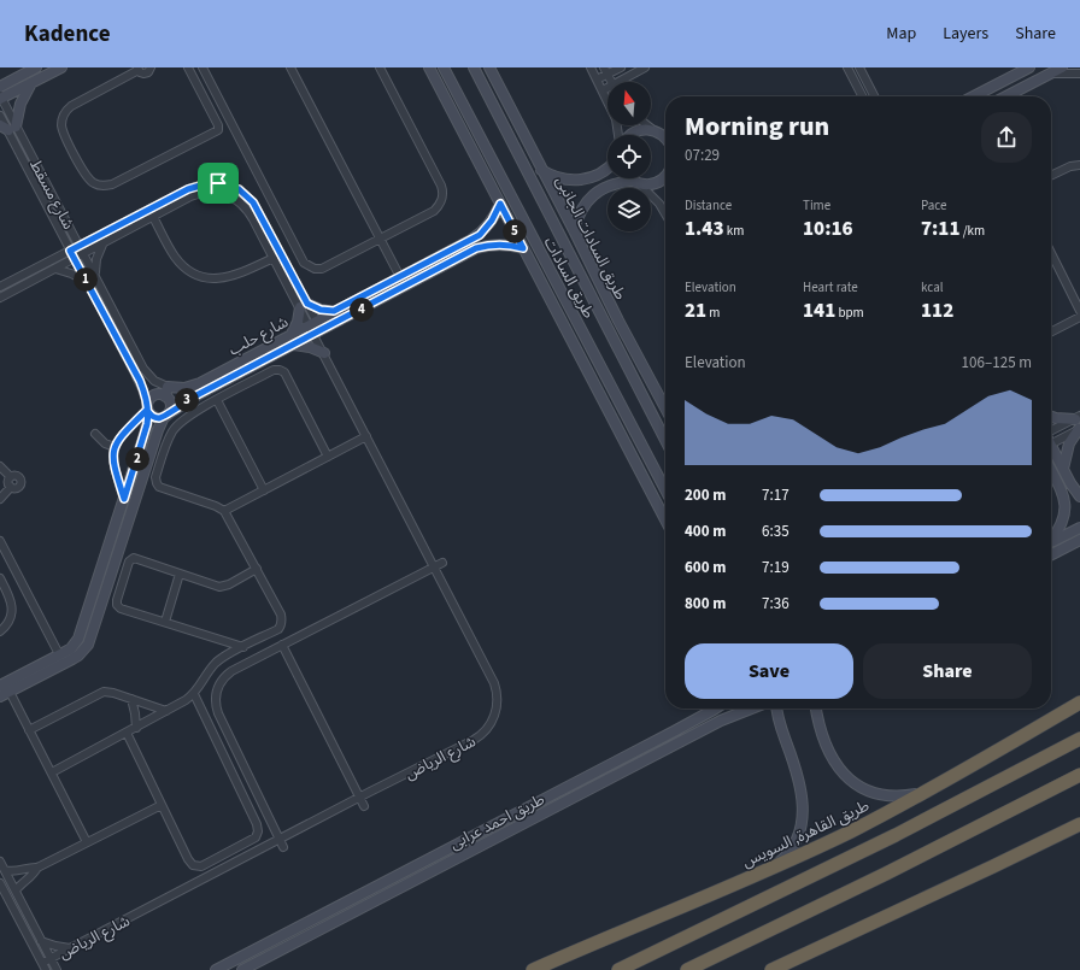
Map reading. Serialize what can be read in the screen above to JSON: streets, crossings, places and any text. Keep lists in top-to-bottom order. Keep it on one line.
{"streets":{"highway":["طريق القاهرة, السويس"],"street":["شارع مسقط","طريق السادات الجانبى","طريق السادات","شارع حلب","شارع الرياض","طريق احمد عرابى"]},"crossings":[["شارع مسقط","شارع حلب"],["شارع حلب","شارع الرياض"]],"north":"top","page":{"header":"Kadence","nav":["Map","Layers","Share"],"heading":["Morning run","07:29"],"stats":[["Distance","1.43 km"],["Time","10:16"],["Pace","7:11 /km"],["Elevation","21 m"],["Heart rate","141 bpm"],["kcal","112"]],"pins":["5","1","4","3","2"],"chart":["Elevation","106–125 m"],"list":[{"name":"200 m","note":"7:17"},{"name":"400 m","note":"6:35"},{"name":"600 m","note":"7:19"},{"name":"800 m","note":"7:36"}],"buttons":["Save","Share"]}}
